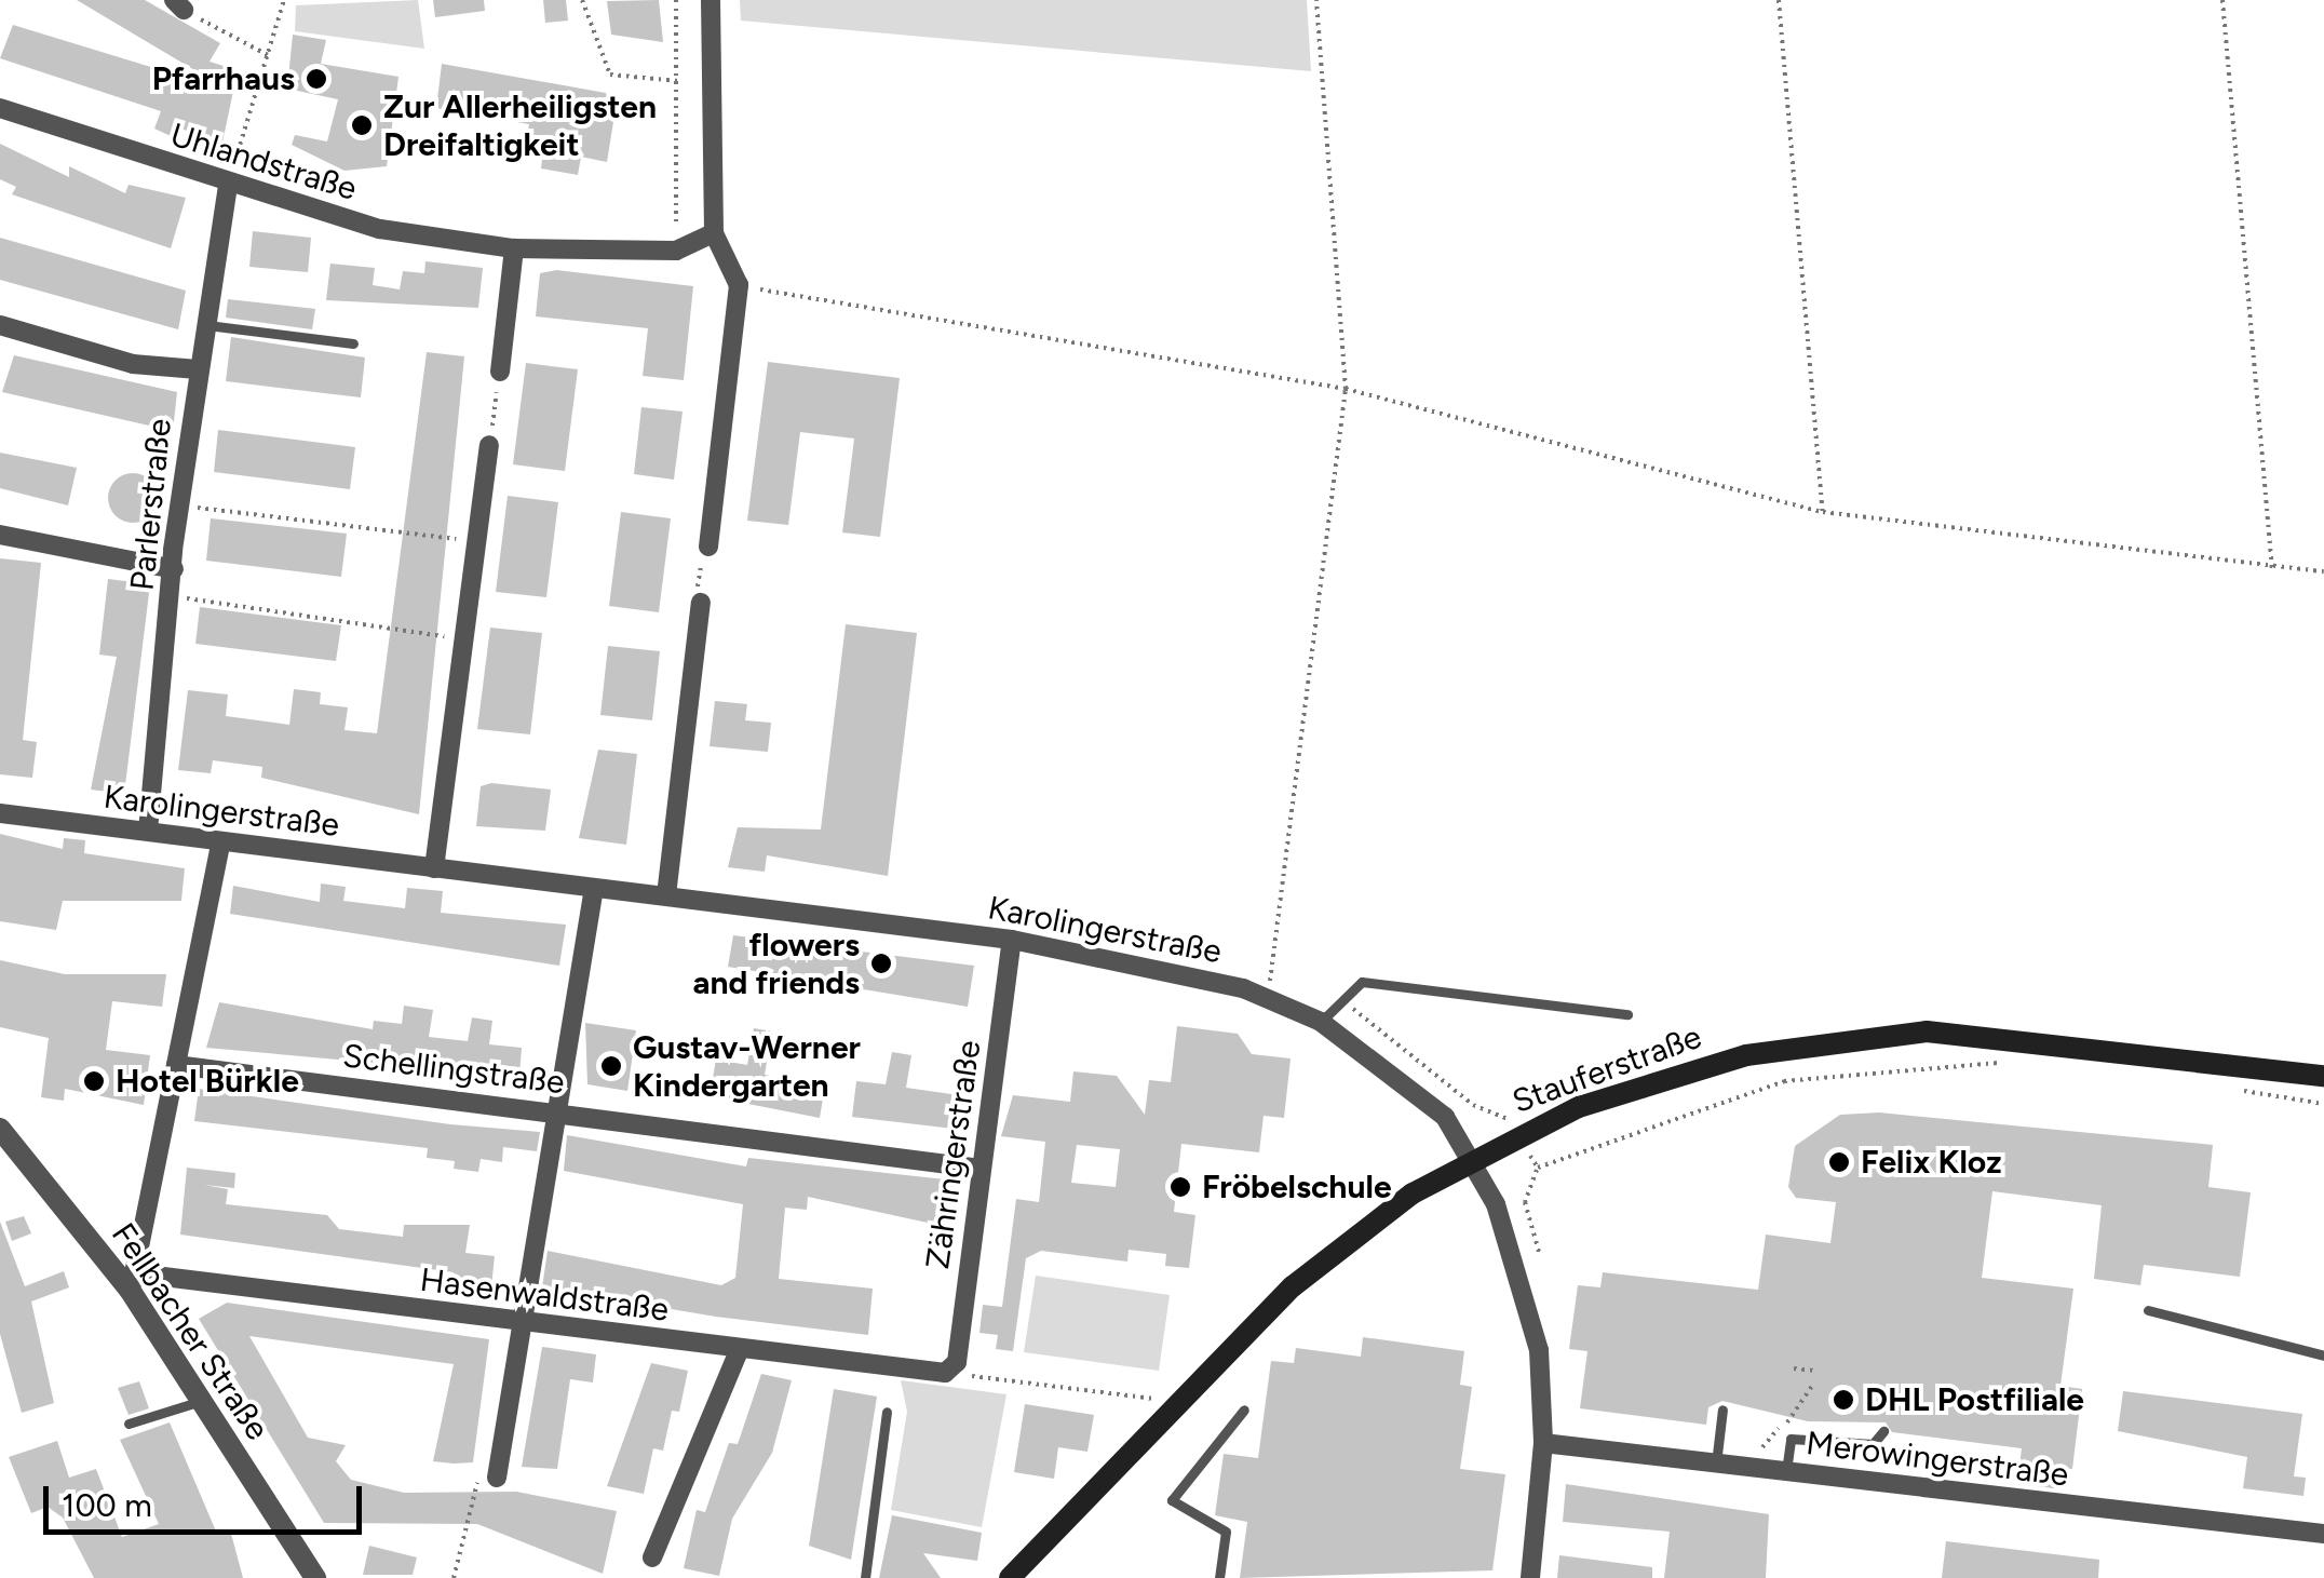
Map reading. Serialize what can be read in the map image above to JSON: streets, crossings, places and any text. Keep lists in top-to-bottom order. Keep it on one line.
{"streets":{"main road":["Stauferstraße"],"street":["Uhlandstraße","Parlerstraße","Karolingerstraße","Schellingstraße","Zähringerstraße","Hasenwaldstraße","Fellbacher Straße","Merowingerstraße"]},"crossings":[["Uhlandstraße","Parlerstraße"],["Parlerstraße","Karolingerstraße"],["Karolingerstraße","Stauferstraße"],["Karolingerstraße","Zähringerstraße"],["Karolingerstraße","Merowingerstraße"],["Schellingstraße","Zähringerstraße"],["Zähringerstraße","Hasenwaldstraße"],["Hasenwaldstraße","Fellbacher Straße"]],"places":["Pfarrhaus","Zur Allerheiligsten Dreifaltigkeit","flowers and friends","Gustav-Werner Kindergarten","Hotel Bürkle","Felix Kloz","Fröbelschule","DHL Postfiliale"],"scale_bar":"100 m"}
